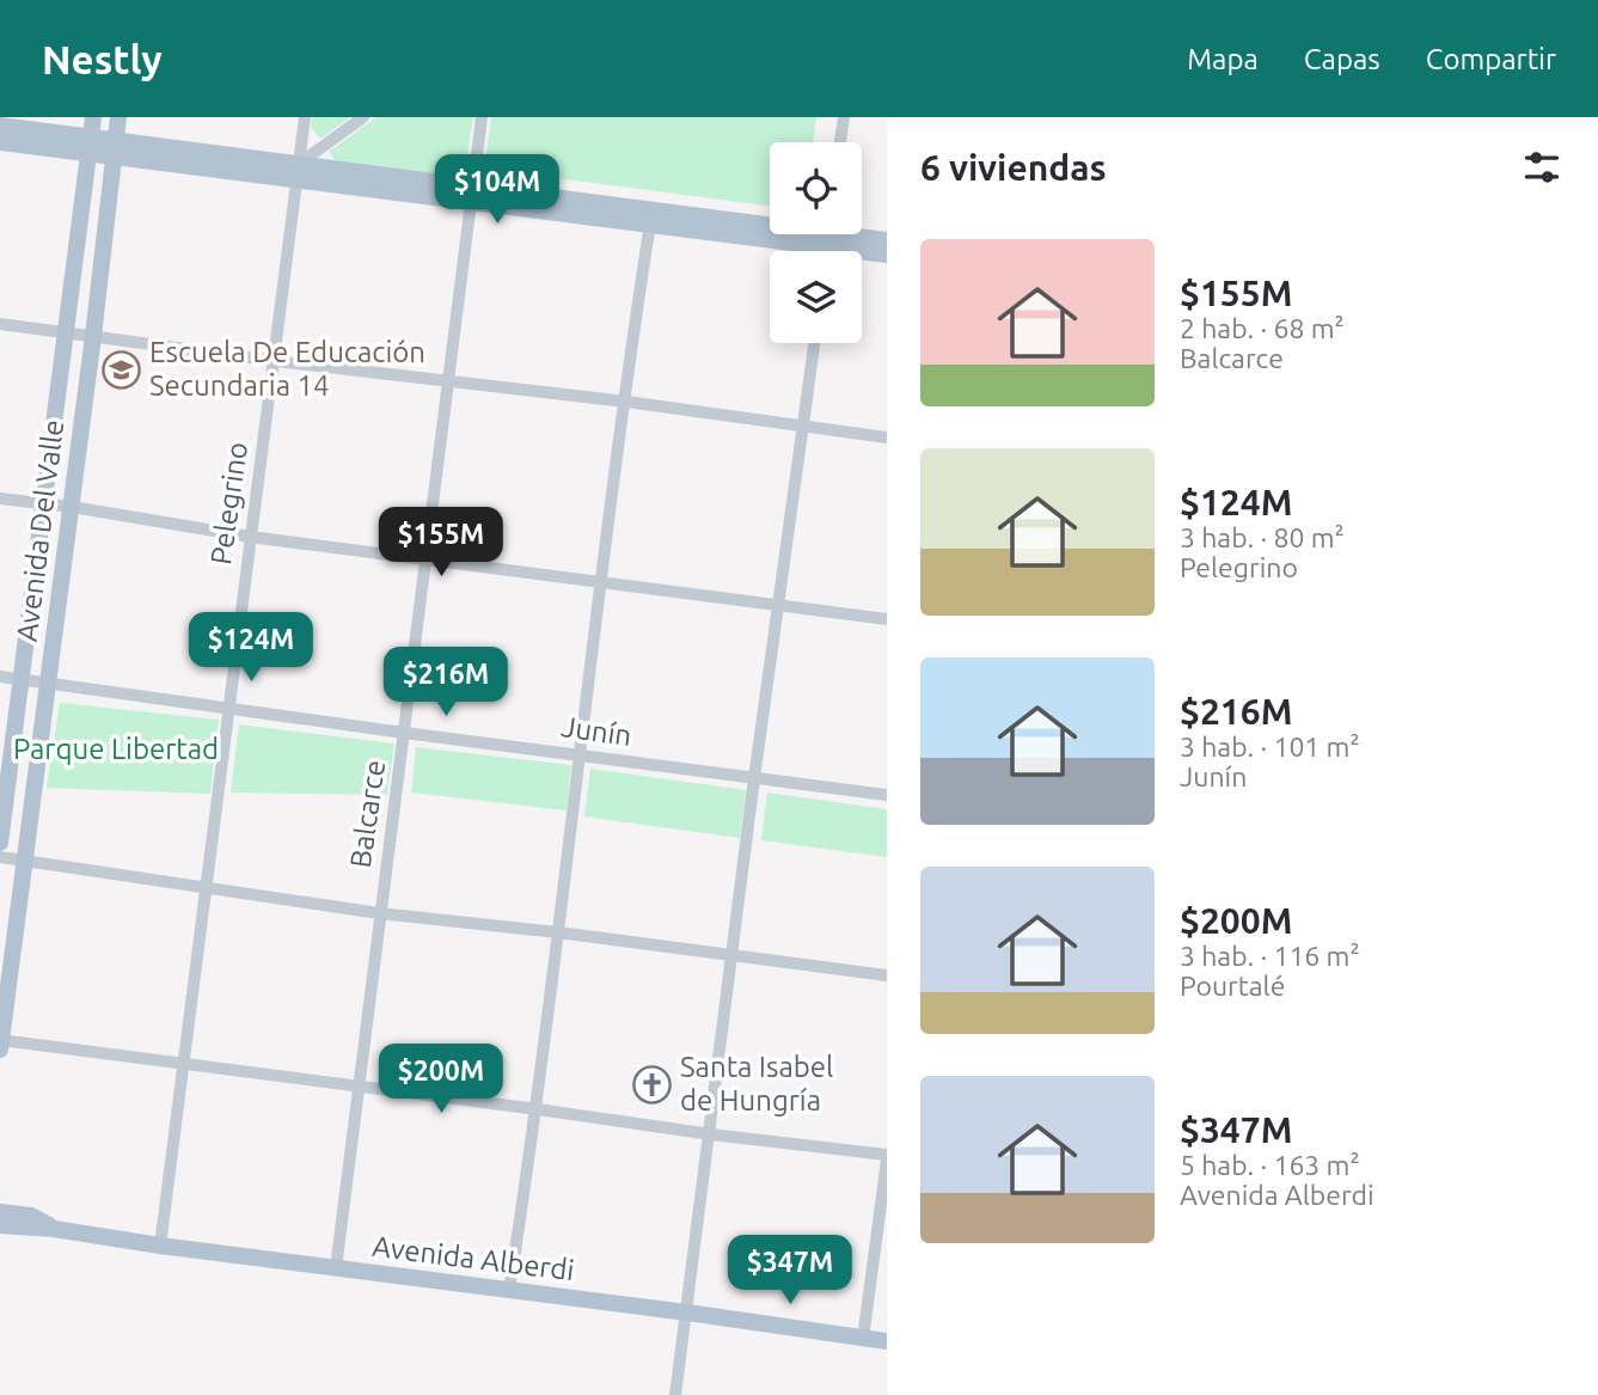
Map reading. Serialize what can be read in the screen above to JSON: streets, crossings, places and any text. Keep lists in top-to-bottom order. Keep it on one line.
{"streets":{"main road":["Avenida Del Valle","Avenida Alberdi"],"street":["Pelegrino","Junín","Balcarce"]},"crossings":[["Pelegrino","Junín"],["Pelegrino","Avenida Alberdi"],["Avenida Del Valle","Junín"],["Junín","Balcarce"],["Balcarce","Avenida Alberdi"]],"parks":["Parque Libertad"],"places":{"school or university":["Escuela De Educación Secundaria 14"],"church":["Santa Isabel de Hungría"]},"page":{"header":"Nestly","nav":["Mapa","Capas","Compartir"],"heading":"6 viviendas","price":["$104M","$155M","$124M","$216M","$200M","$347M"],"list":[{"name":"$155M","note":"2 hab. · 68 m² · Balcarce"},{"name":"$124M","note":"3 hab. · 80 m² · Pelegrino"},{"name":"$216M","note":"3 hab. · 101 m² · Junín"},{"name":"$200M","note":"3 hab. · 116 m² · Pourtalé"},{"name":"$347M","note":"5 hab. · 163 m² · Avenida Alberdi"}]}}
